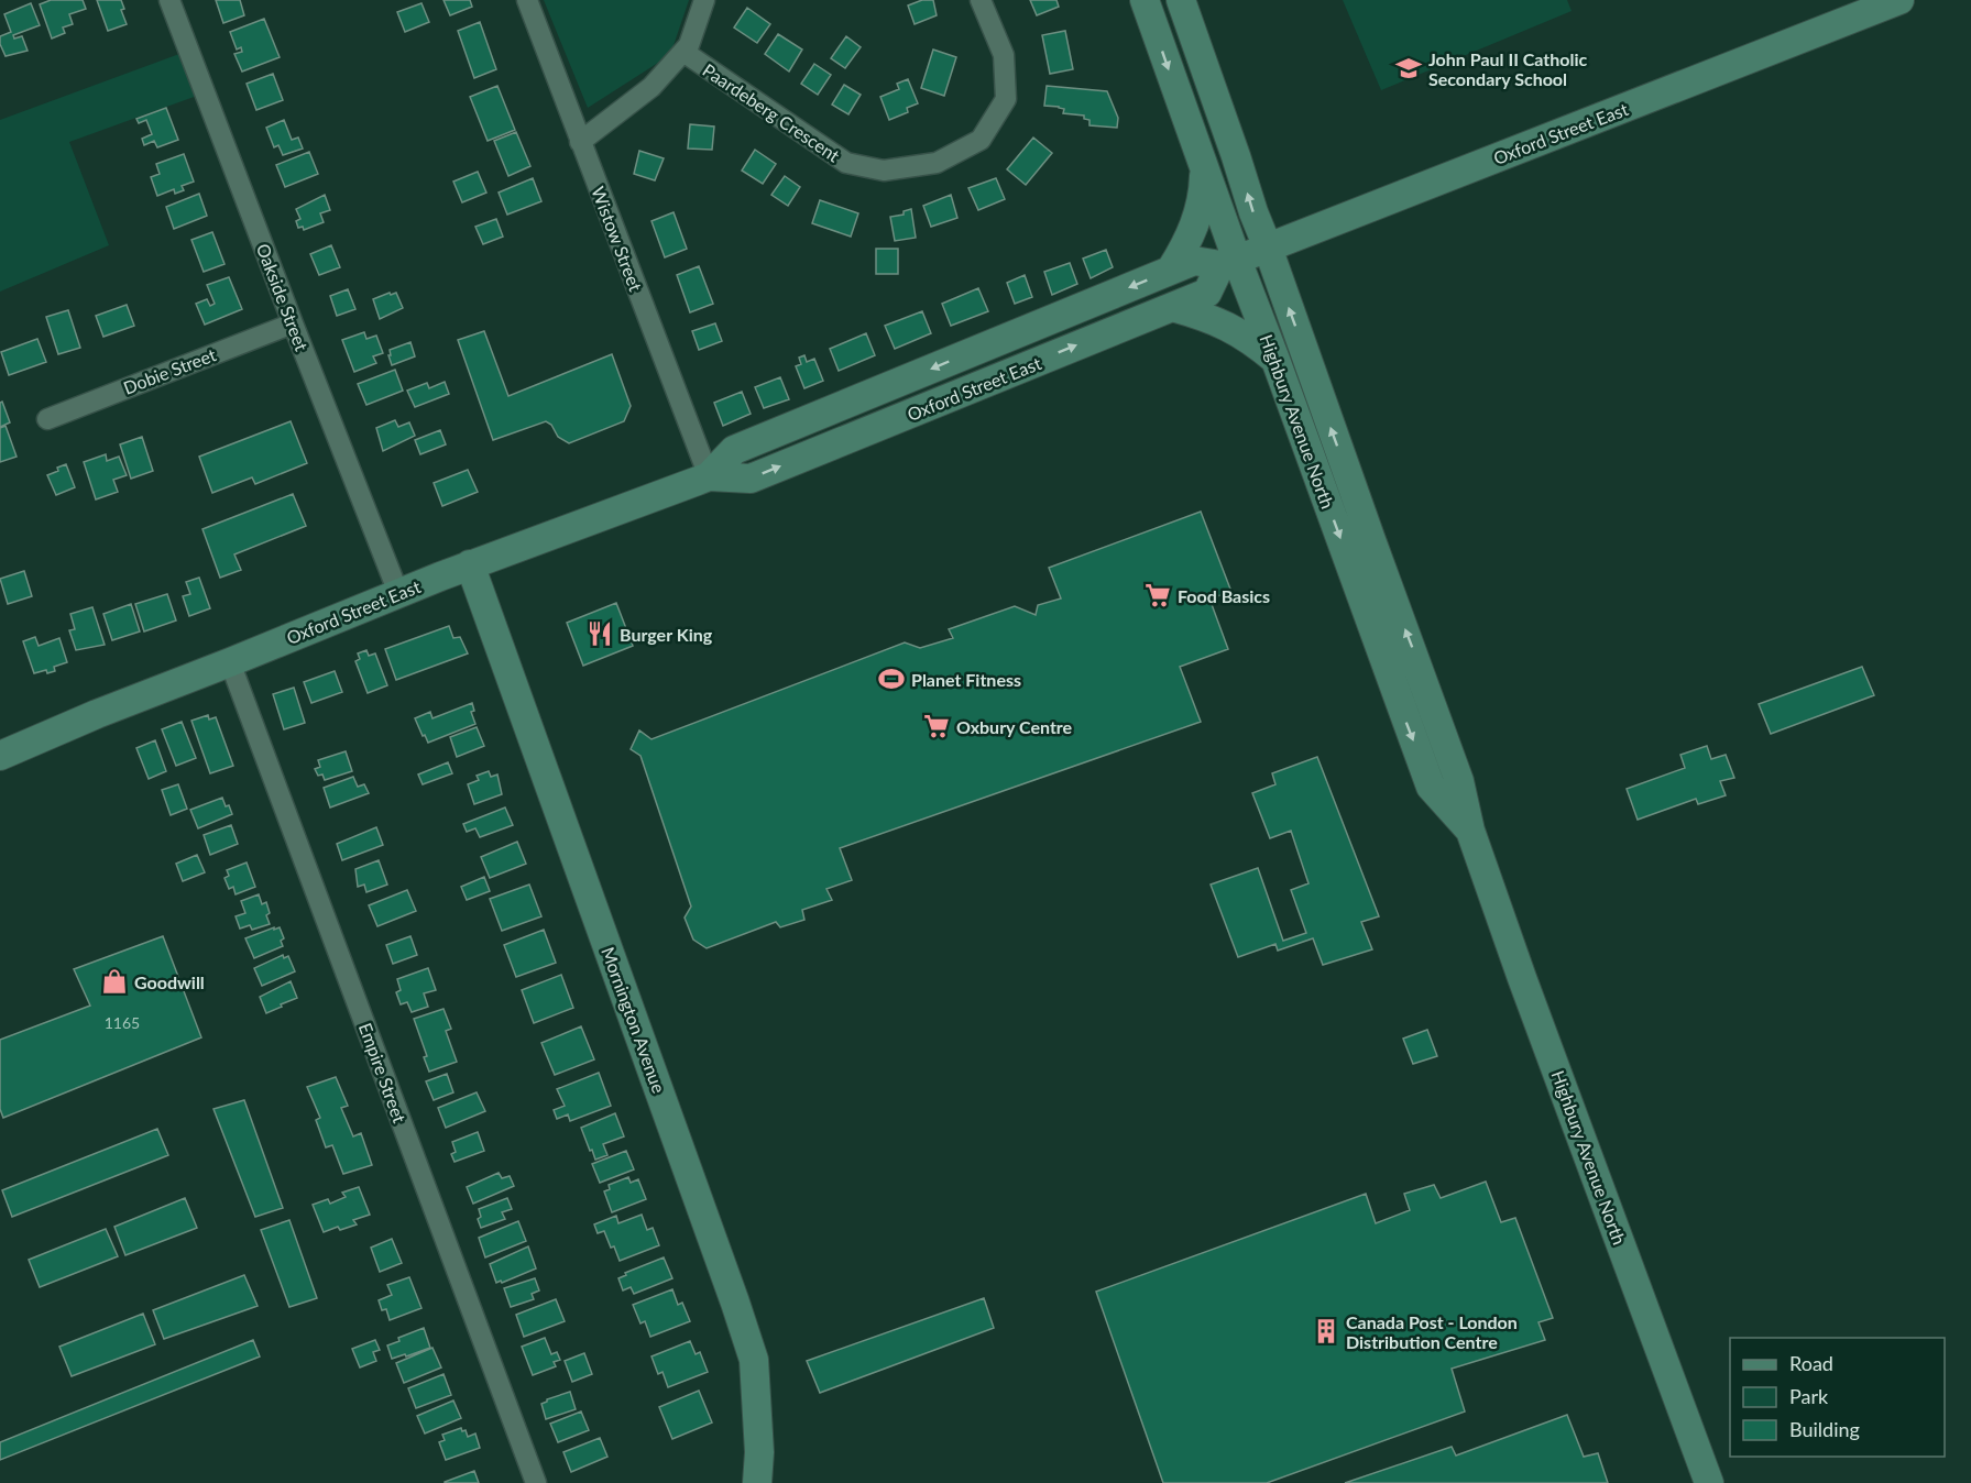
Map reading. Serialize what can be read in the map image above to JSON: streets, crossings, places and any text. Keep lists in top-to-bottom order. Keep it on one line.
{"streets":{"main road":["Oxford Street East","Highbury Avenue North","Mornington Avenue"],"street":["Paardeberg Crescent","Wistow Street","Oakside Street","Dobie Street","Empire Street"]},"crossings":[["Oxford Street East","Wistow Street"],["Oxford Street East","Oakside Street"],["Oxford Street East","Highbury Avenue North"],["Oxford Street East","Mornington Avenue"],["Oxford Street East","Empire Street"],["Oakside Street","Dobie Street"]],"places":{"school or university":["John Paul II Catholic Secondary School"],"supermarket":["Food Basics","Oxbury Centre"],"restaurant":["Burger King"],"sports":["Planet Fitness"],"shop":["Goodwill"],"building":["Canada Post - London Distribution Centre"]},"house_numbers":["1165"],"legend":["Road","Park","Building"]}
